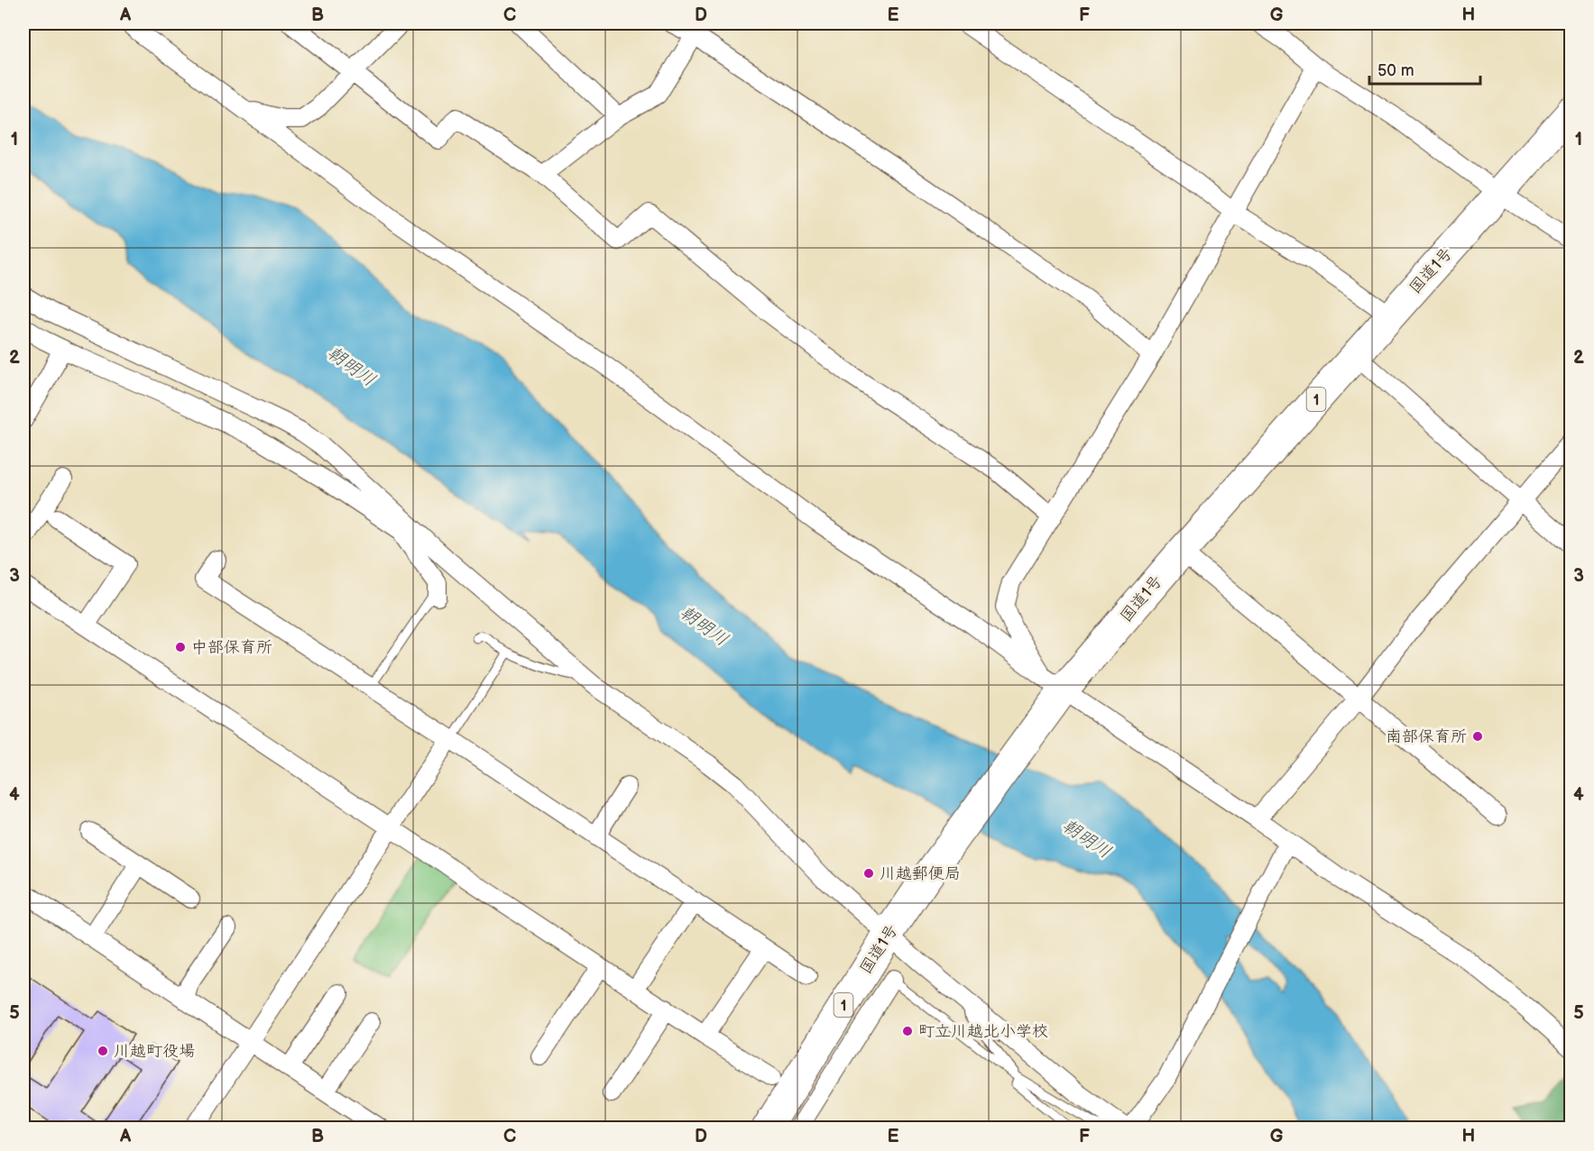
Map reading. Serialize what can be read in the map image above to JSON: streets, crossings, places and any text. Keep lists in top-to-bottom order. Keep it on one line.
{"streets":{"highway":["国道1号","1"]},"water":["朝明川"],"places":["中部保育所","南部保育所","川越郵便局","町立川越北小学校","川越町役場"],"scale_bar":"50 m","grid":{"columns":["A","B","C","D","E","F","G","H"],"rows":["1","2","3","4","5"]}}
